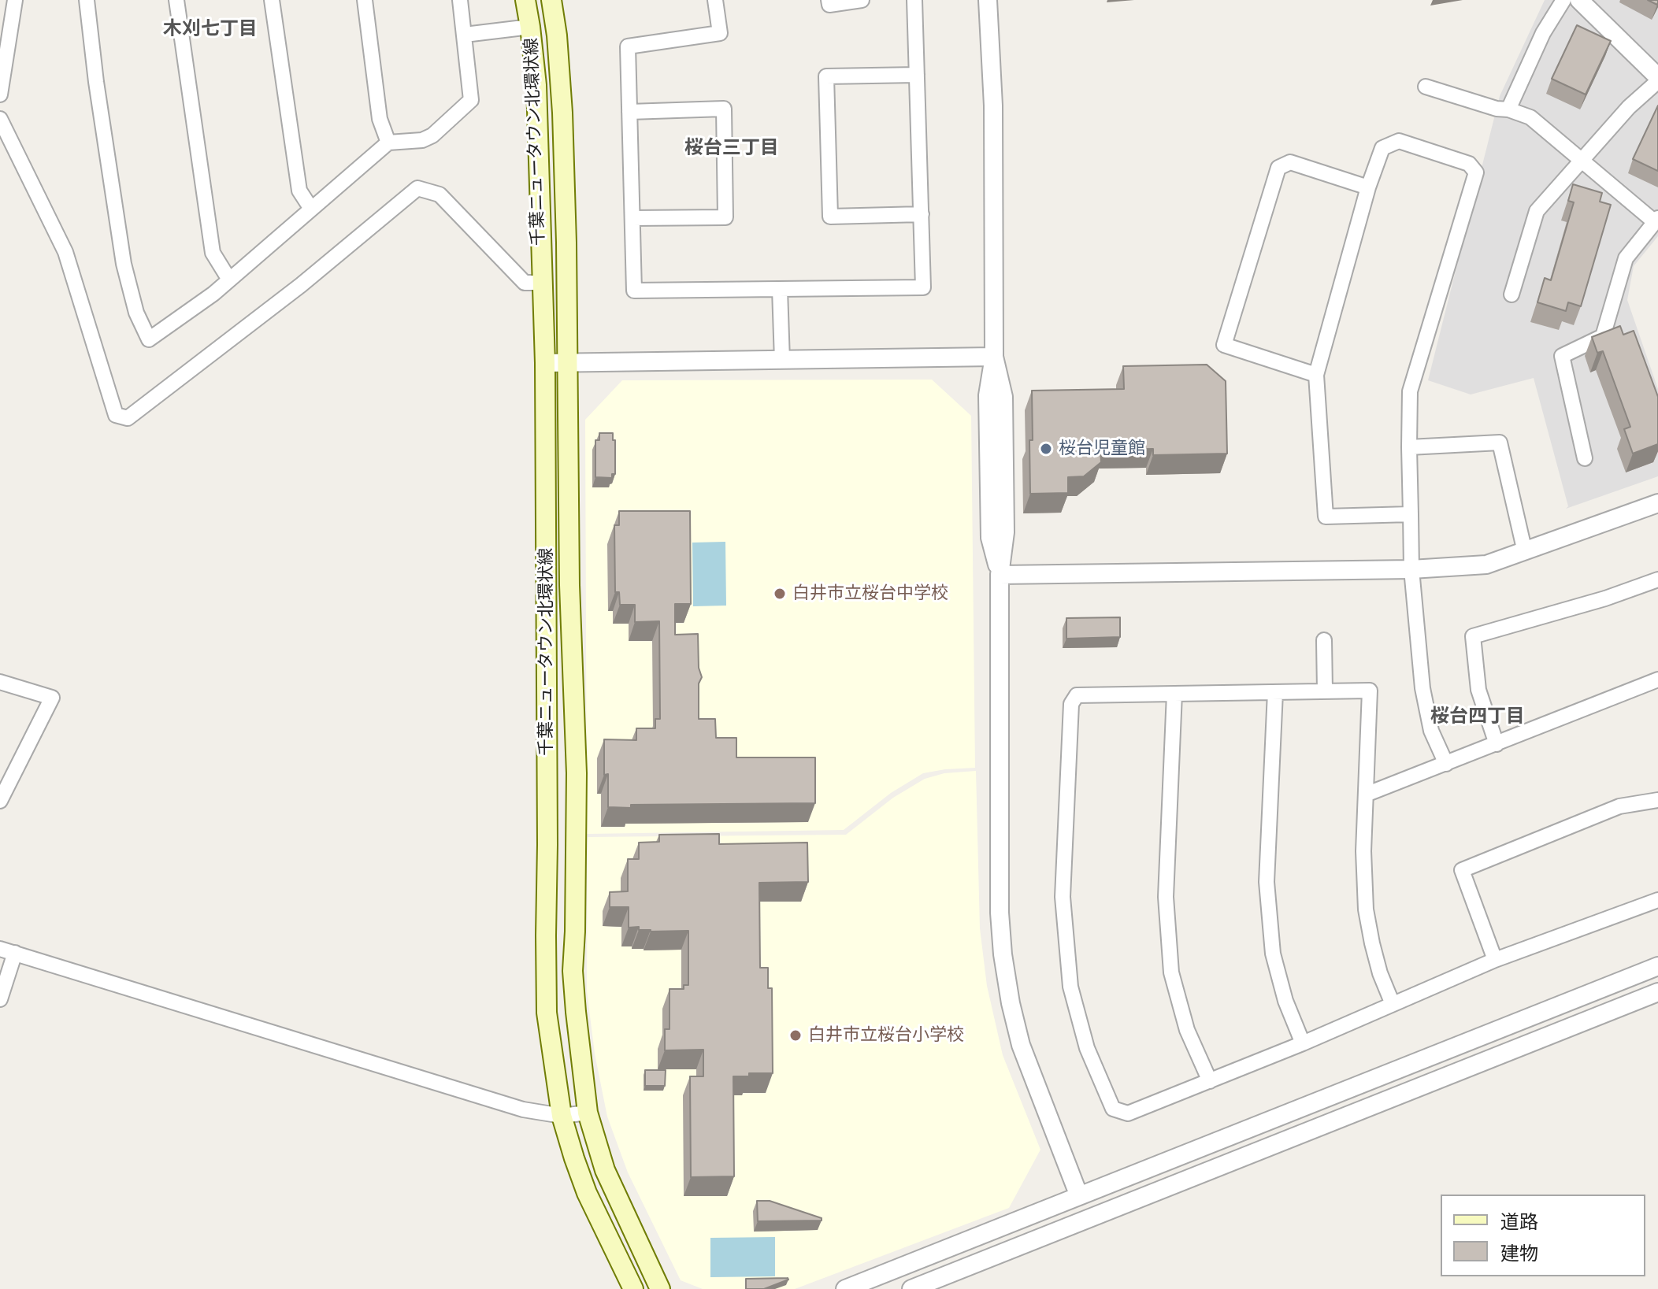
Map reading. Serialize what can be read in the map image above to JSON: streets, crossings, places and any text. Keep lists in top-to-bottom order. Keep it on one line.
{"streets":{"main road":["千葉ニュータウン北環状線"]},"districts":["木刈七丁目","桜台三丁目","桜台四丁目"],"places":["桜台児童館","白井市立桜台中学校","白井市立桜台小学校"],"legend":["道路","建物"]}
